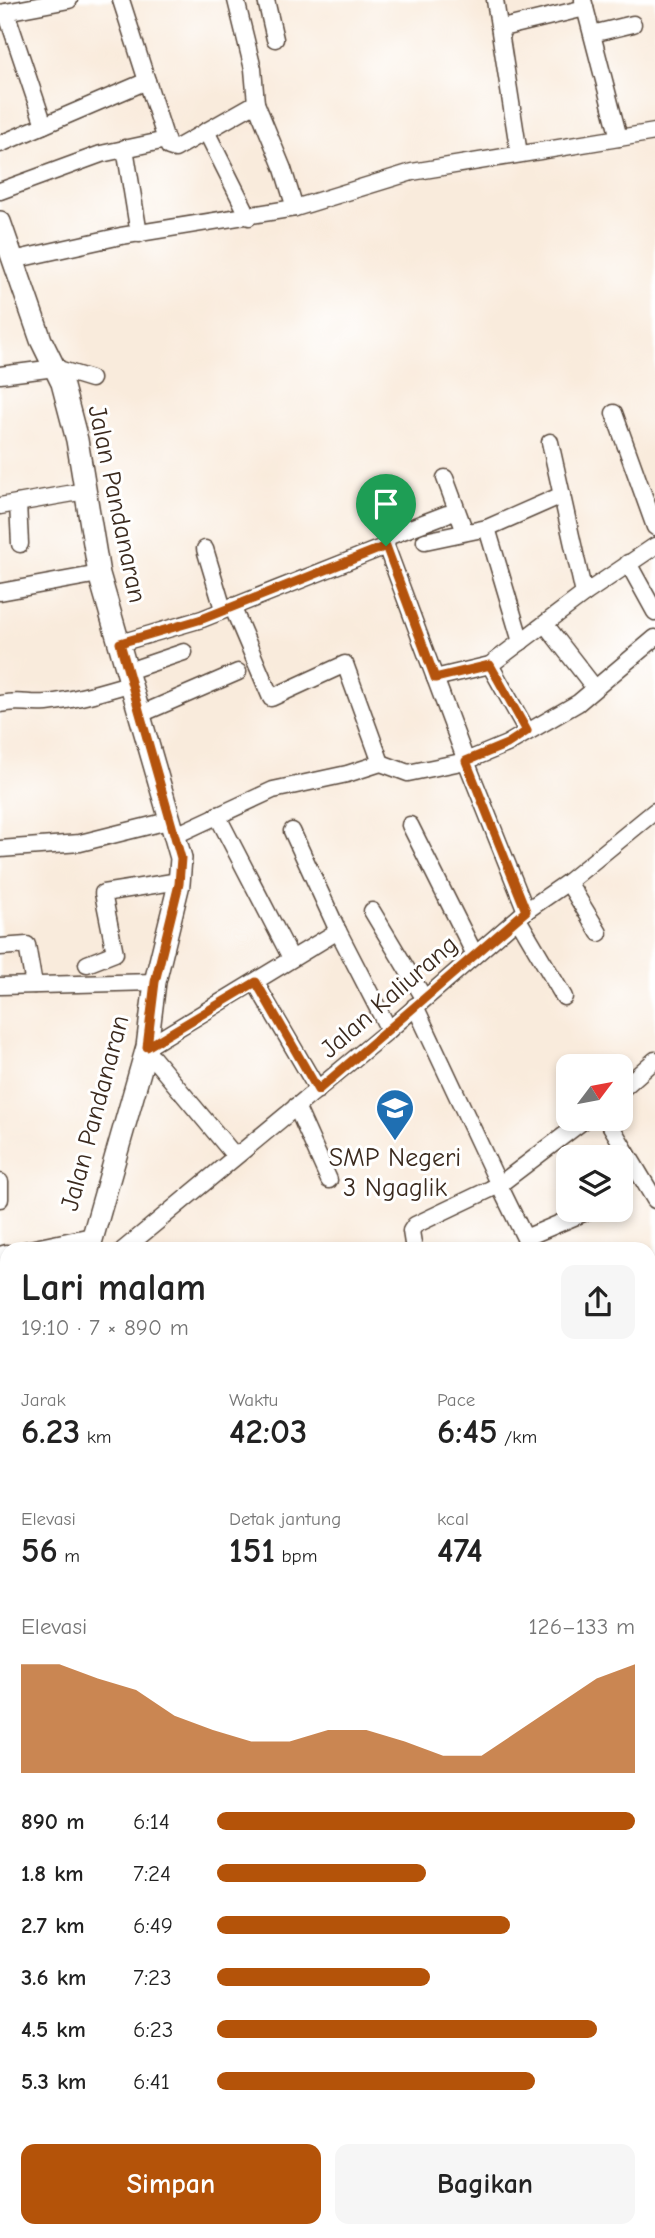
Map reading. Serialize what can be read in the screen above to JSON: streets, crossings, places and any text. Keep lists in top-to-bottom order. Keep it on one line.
{"streets":{"main road":["Jalan Pandanaran"],"street":["Jalan Kaliurang"]},"places":{"school or university":["SMP Negeri 3 Ngaglik"]},"north":"top right","page":{"heading":["Lari malam","19:10 · 7 × 890 m"],"stats":[["Jarak","6.23 km"],["Waktu","42:03"],["Pace","6:45 /km"],["Elevasi","56 m"],["Detak jantung","151 bpm"],["kcal","474"]],"chart":["Elevasi","126–133 m"],"list":[{"name":"890 m","note":"6:14"},{"name":"1.8 km","note":"7:24"},{"name":"2.7 km","note":"6:49"},{"name":"3.6 km","note":"7:23"},{"name":"4.5 km","note":"6:23"},{"name":"5.3 km","note":"6:41"}],"buttons":["Simpan","Bagikan"]}}
